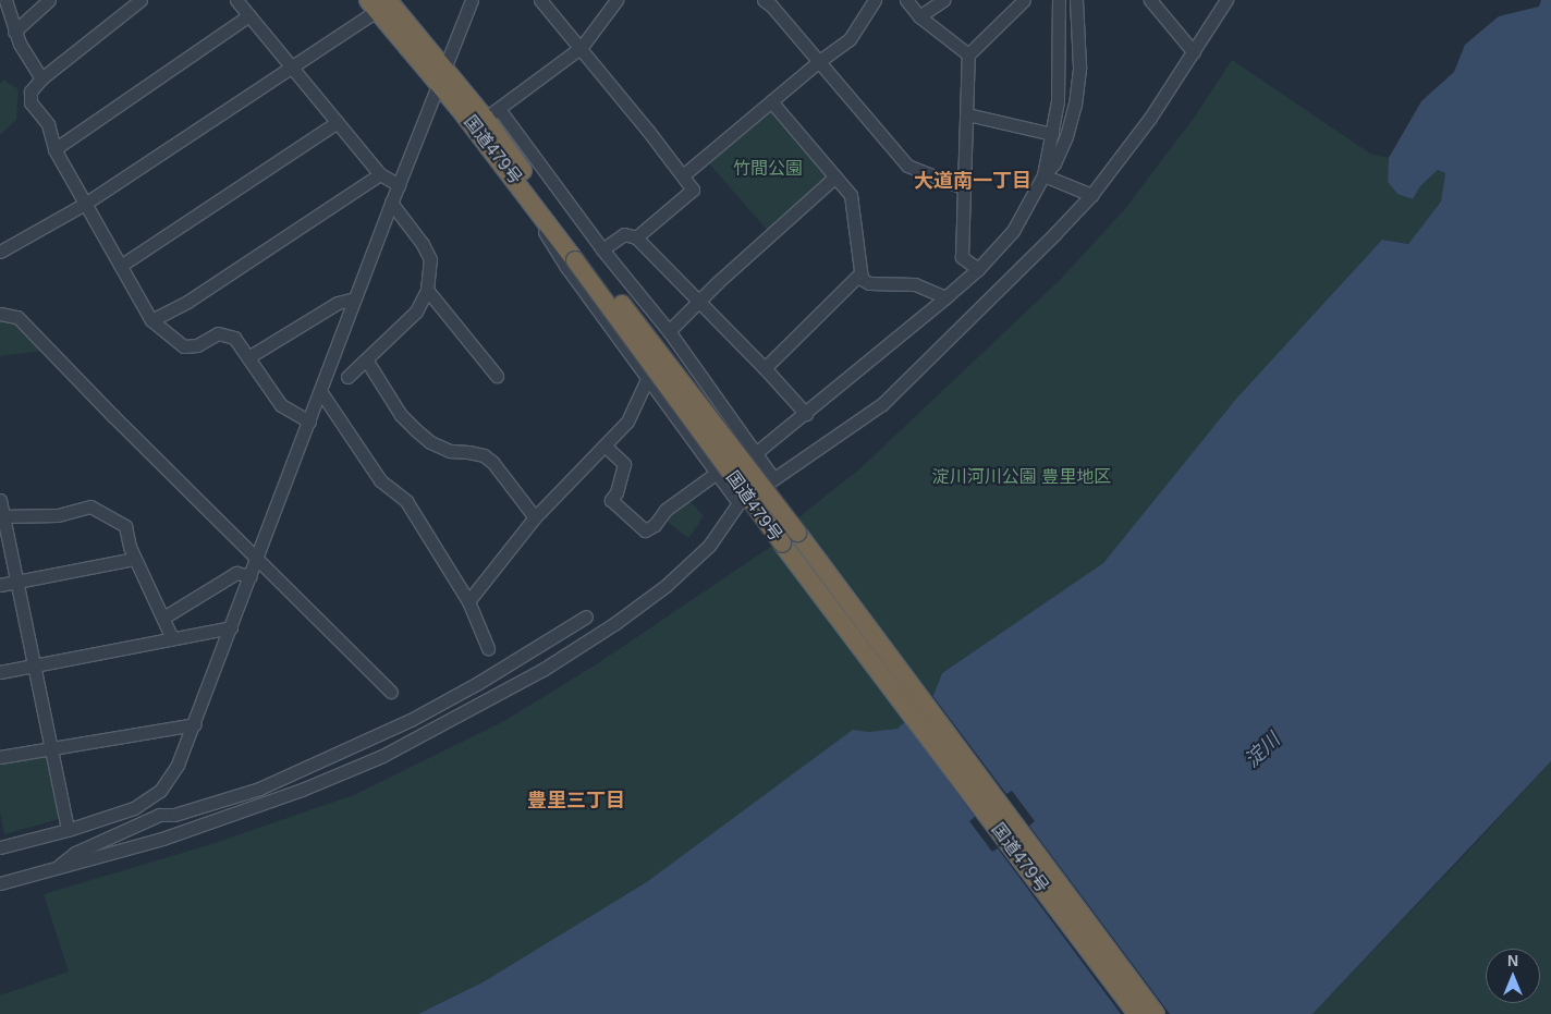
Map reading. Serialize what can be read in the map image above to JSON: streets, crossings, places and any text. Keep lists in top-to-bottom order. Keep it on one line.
{"streets":{"highway":["国道479号"]},"districts":["大道南一丁目","豊里三丁目"],"water":["淀川"],"parks":["竹間公園","淀川河川公園 豊里地区"],"north":"top"}
